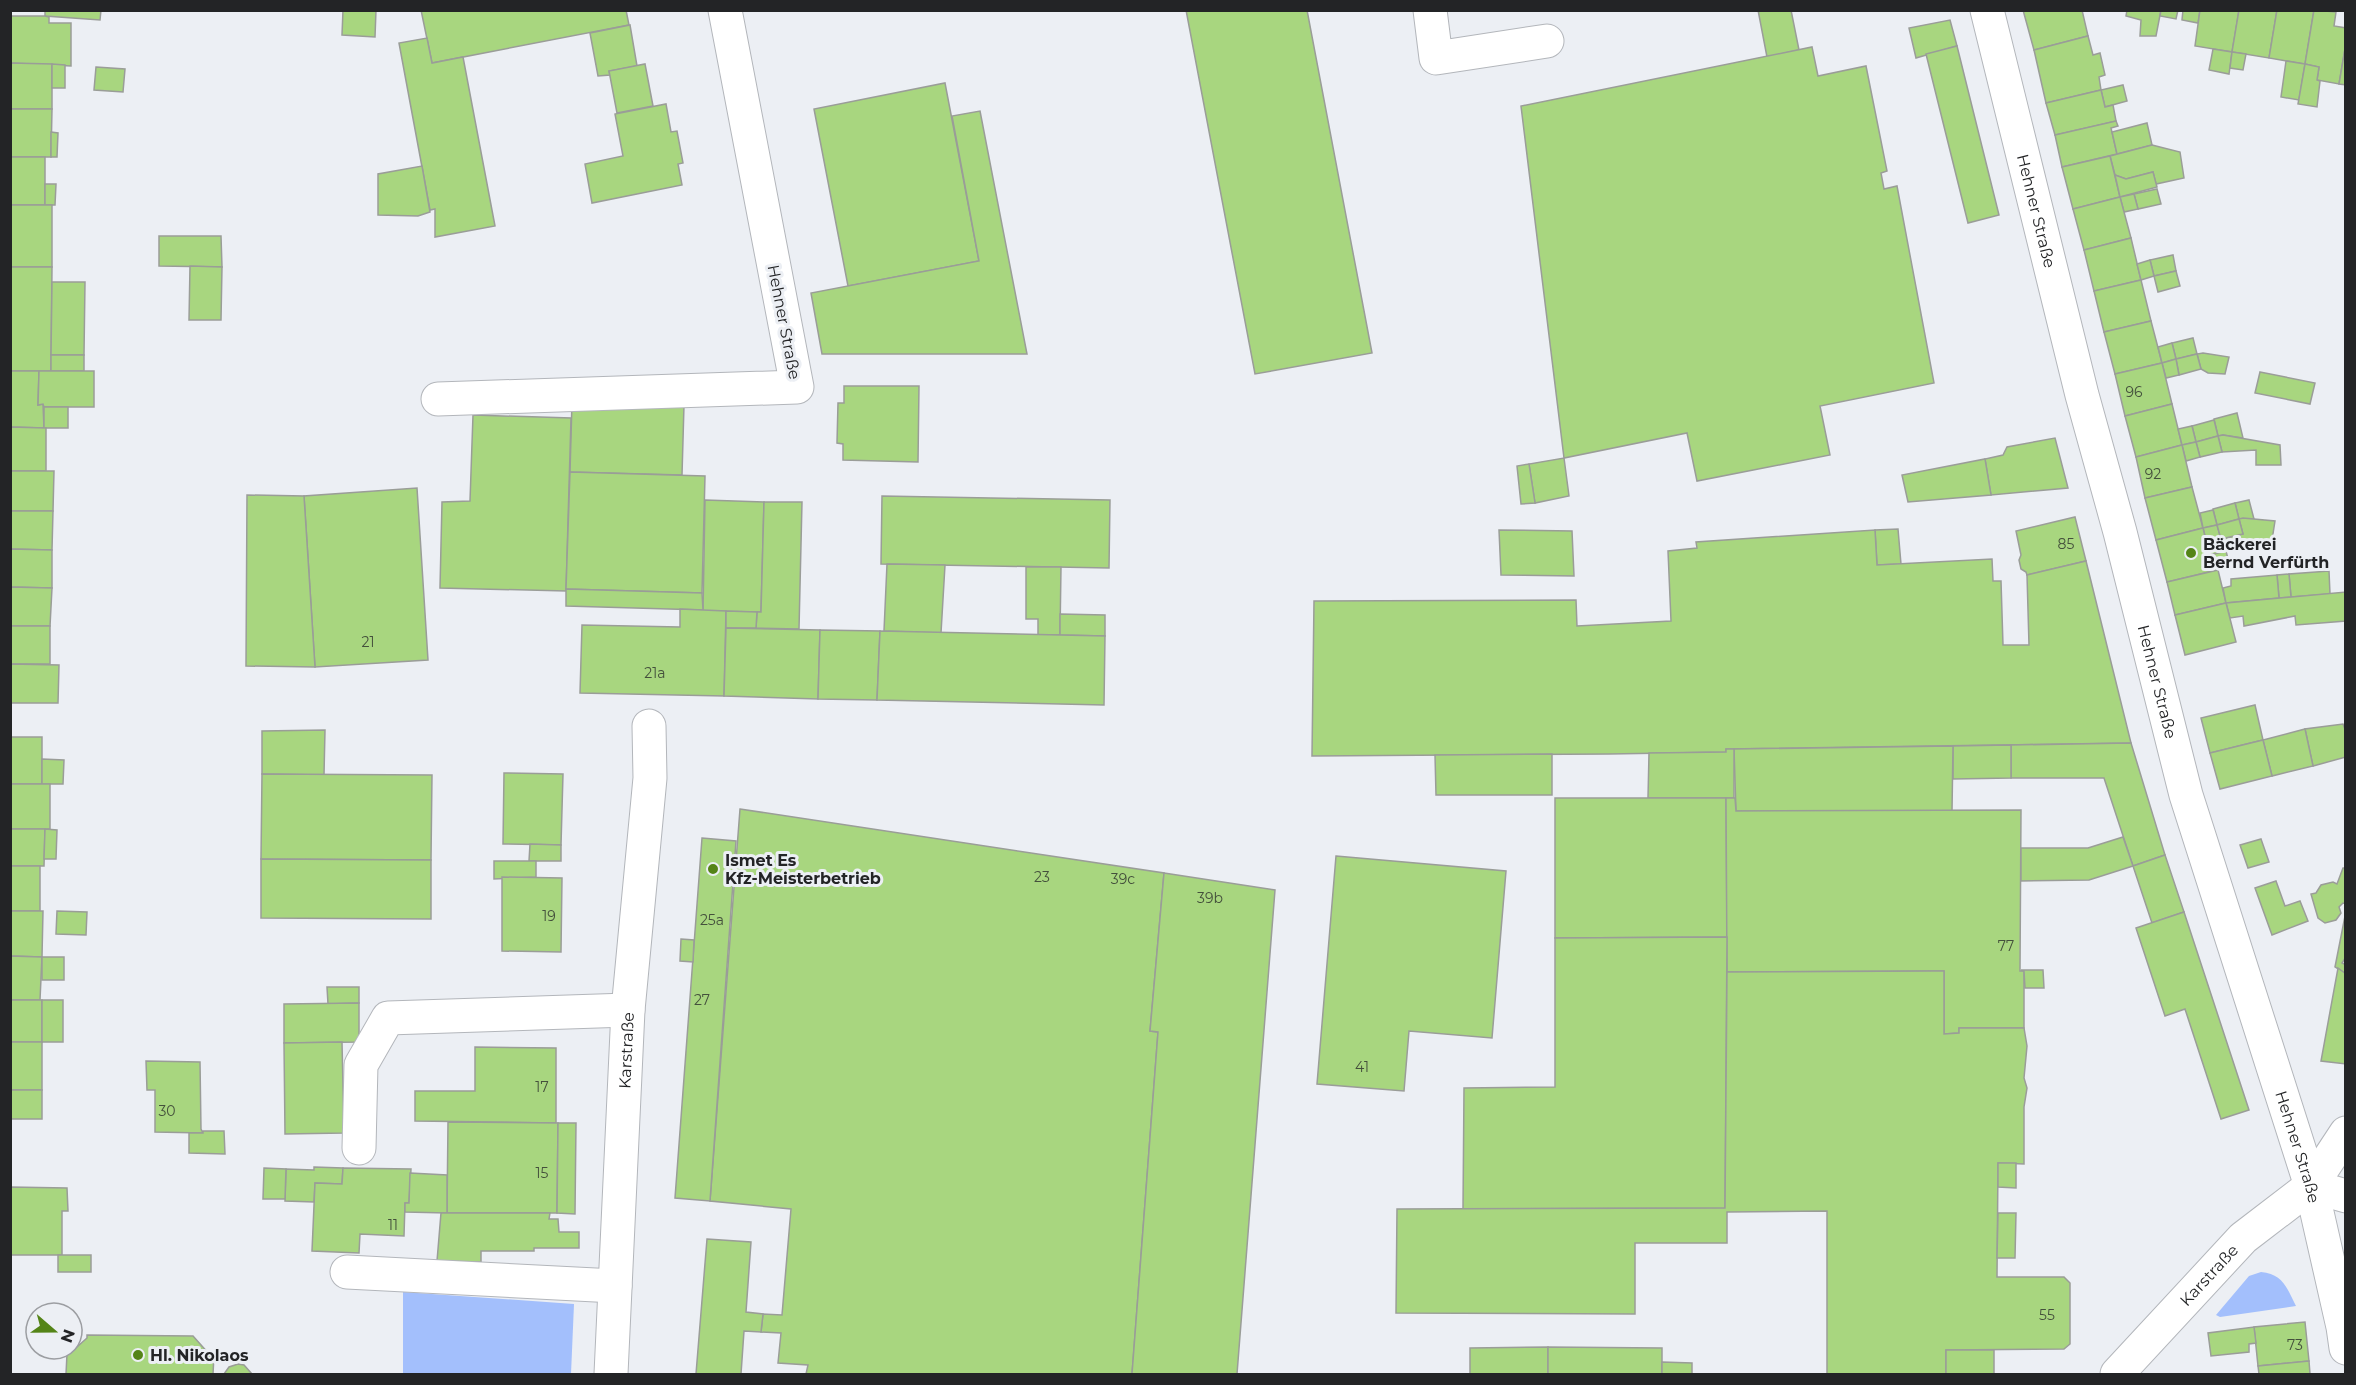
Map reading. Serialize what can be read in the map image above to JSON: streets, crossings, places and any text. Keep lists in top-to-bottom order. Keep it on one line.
{"streets":{"street":["Hehner Straße","Karstraße"]},"crossings":[["Hehner Straße","Karstraße"]],"places":["Bäckerei Bernd Verfürth","Ismet Es Kfz-Meisterbetrieb","Hl. Nikolaos"],"house_numbers":["96","92","85","21","21a","23","39c","39b","19","25a","77","27","41","17","30","15","11","55","73"],"north":"right"}
